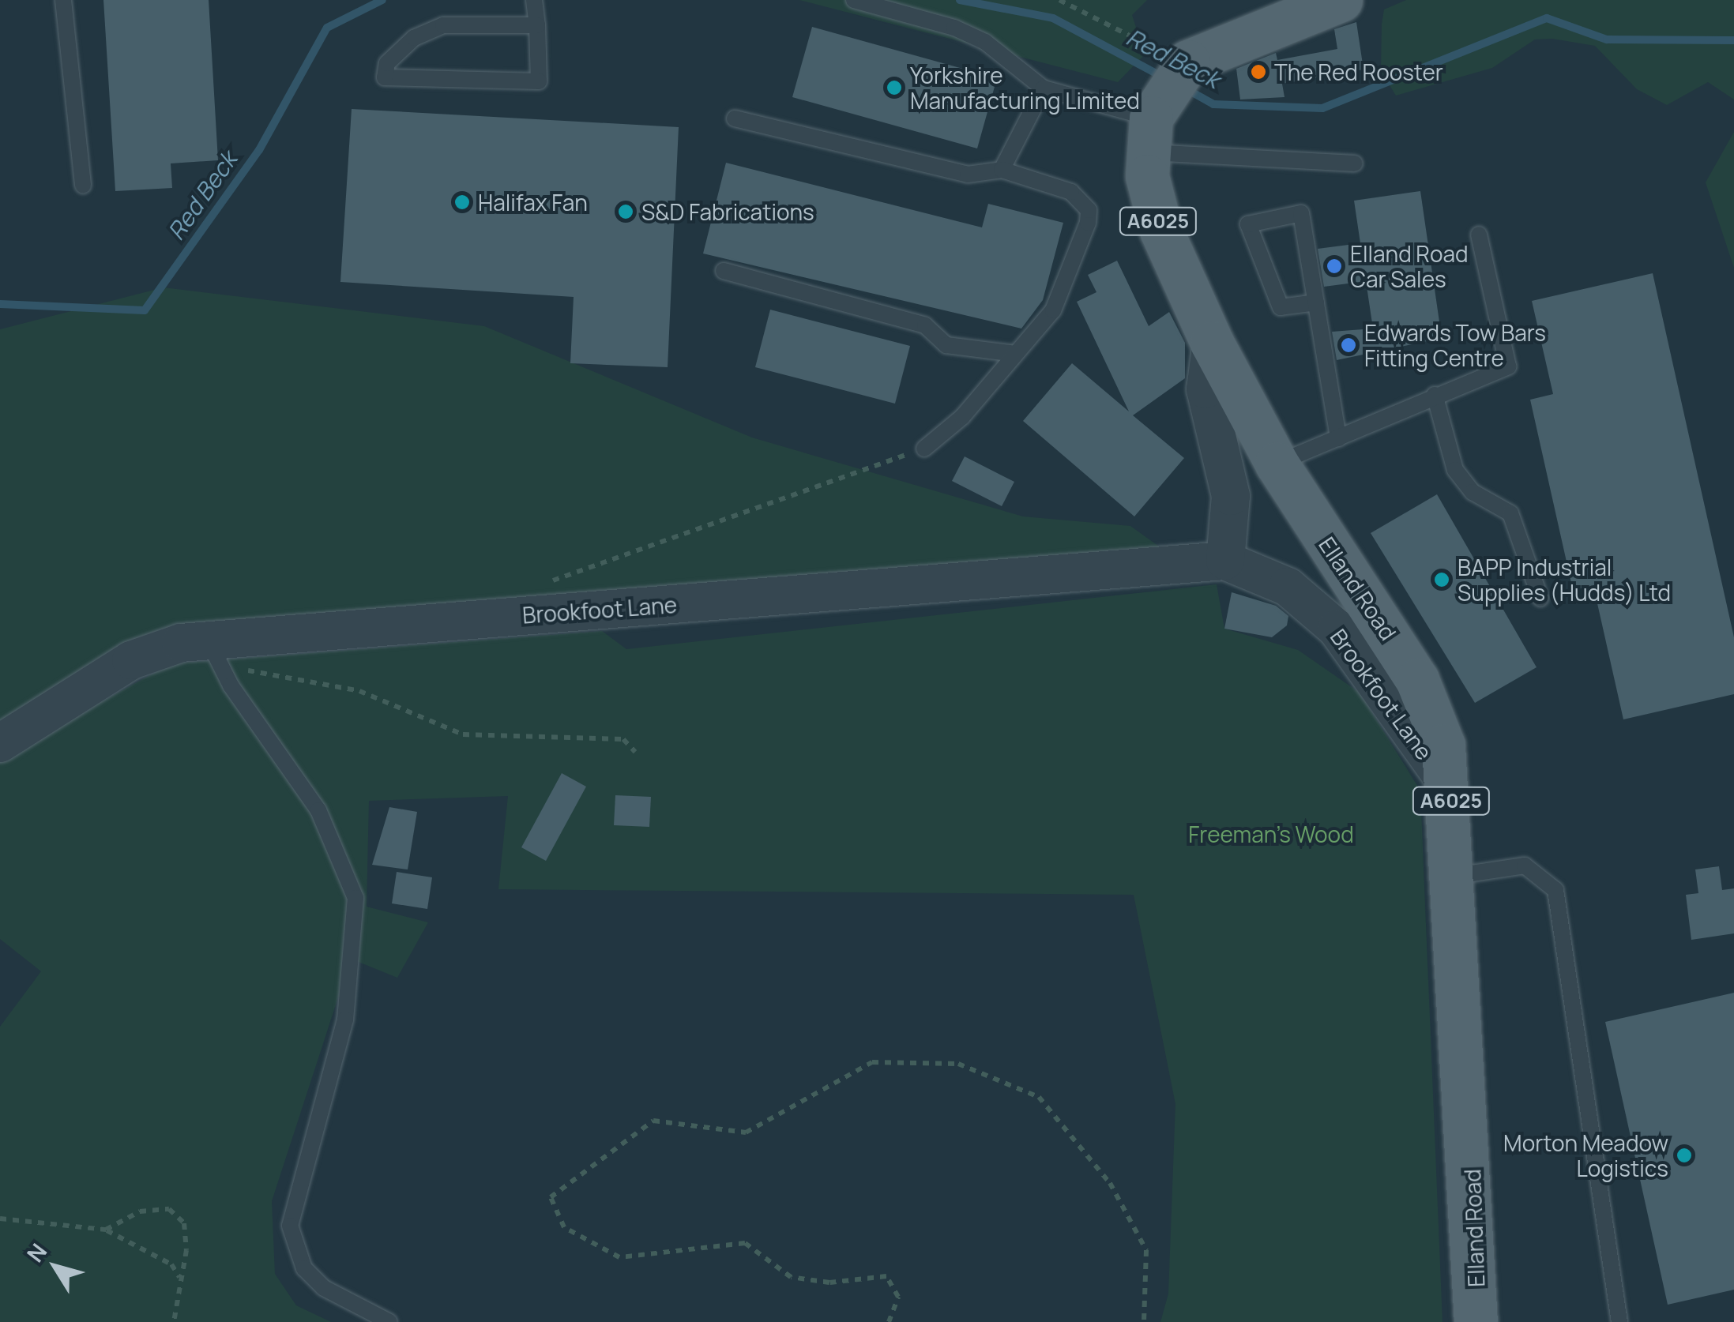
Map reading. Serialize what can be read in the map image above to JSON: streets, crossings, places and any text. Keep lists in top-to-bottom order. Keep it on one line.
{"streets":{"main road":["A6025","Elland Road"],"street":["Brookfoot Lane"]},"crossings":[["Elland Road","Brookfoot Lane"]],"water":["Red Beck"],"parks":["Freeman's Wood"],"places":["The Red Rooster","Yorkshire Manufacturing Limited","Halifax Fan","S&D Fabrications","Elland Road Car Sales","Edwards Tow Bars Fitting Centre","BAPP Industrial Supplies (Hudds) Ltd","Morton Meadow Logistics"],"north":"top left"}
